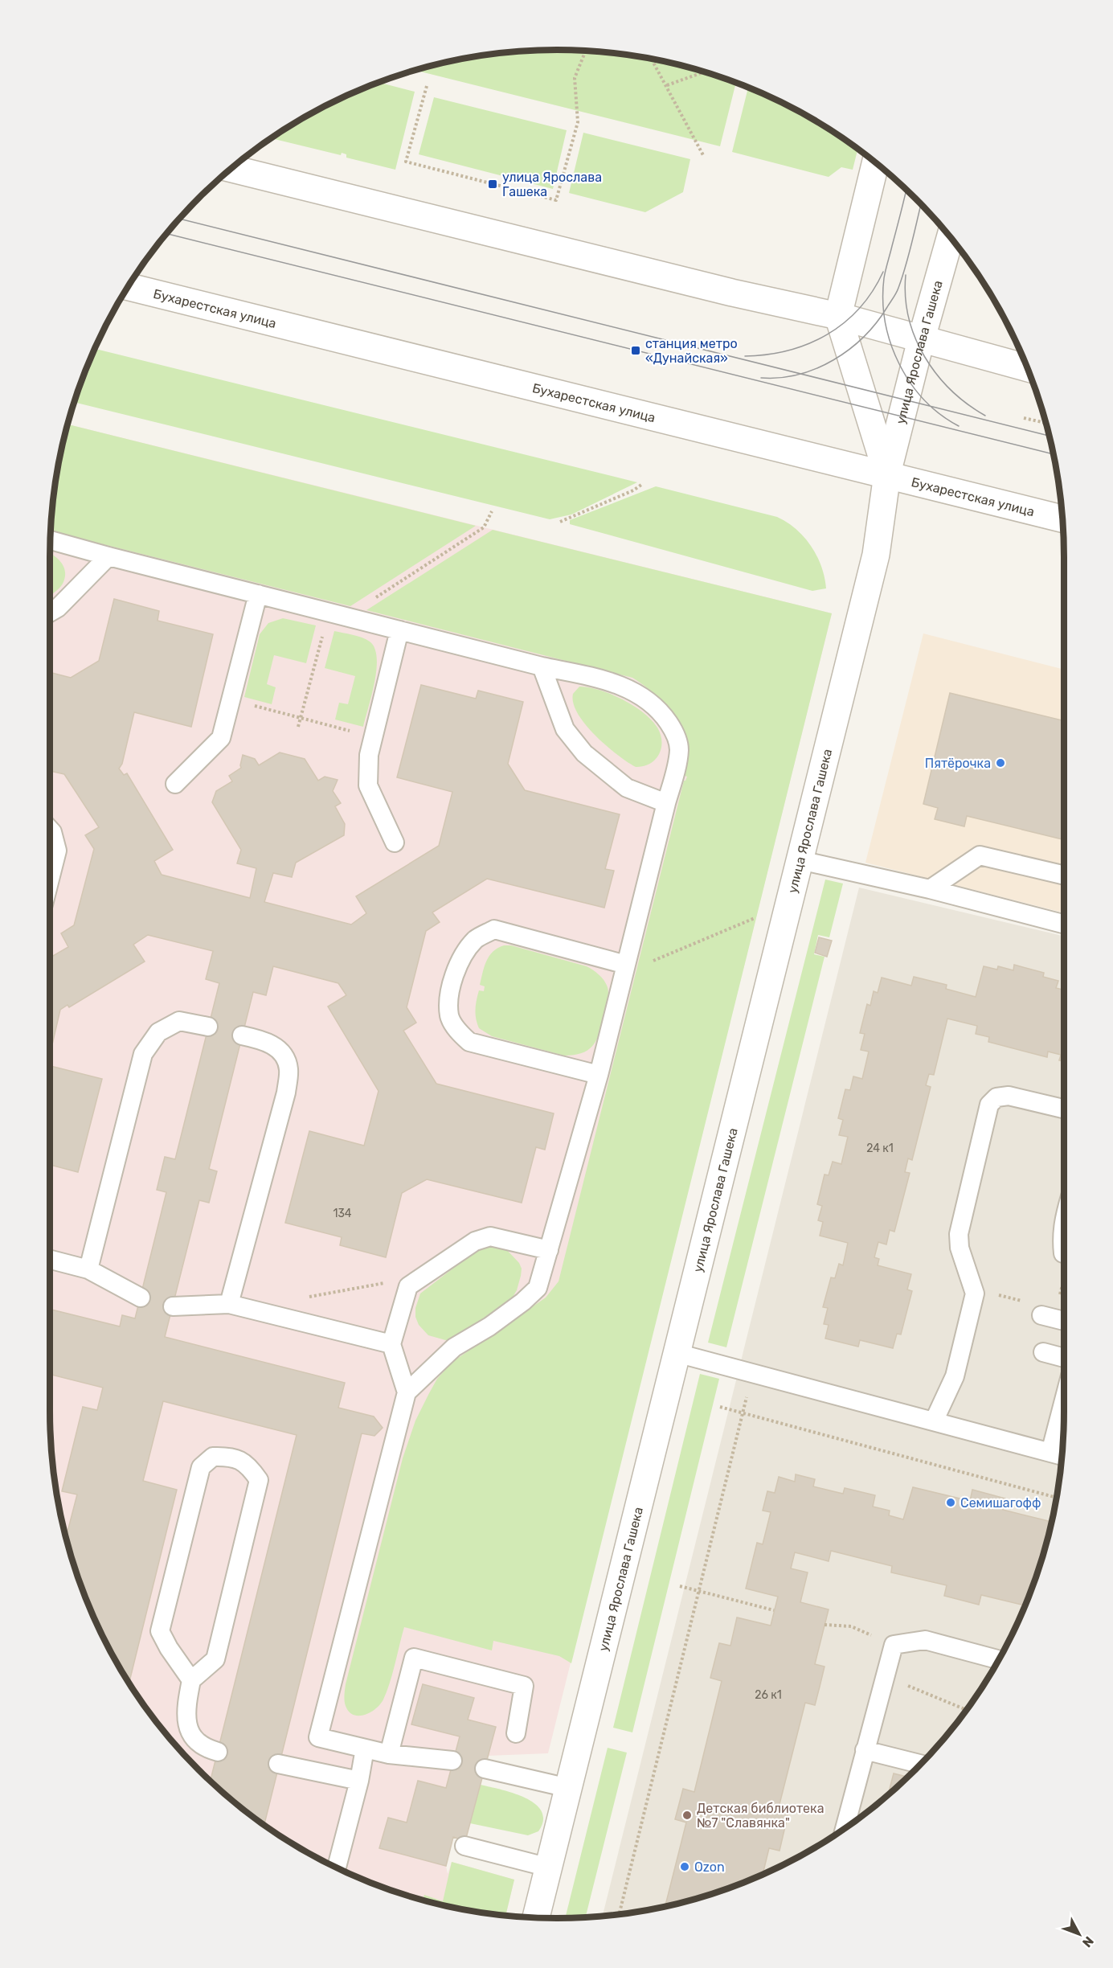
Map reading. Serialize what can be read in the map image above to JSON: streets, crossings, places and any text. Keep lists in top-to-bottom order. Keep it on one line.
{"streets":{"street":["Бухарестская улица","улица Ярослава Гашека"]},"crossings":[["Бухарестская улица","улица Ярослава Гашека"]],"places":{"transit":["улица Ярослава Гашека","станция метро «Дунайская»"],"other":["Пятёрочка","Семишагофф","Детская библиотека №7 \"Славянка\"","Ozon"]},"house_numbers":["24 к1","134","26 к1"],"north":"bottom right"}
